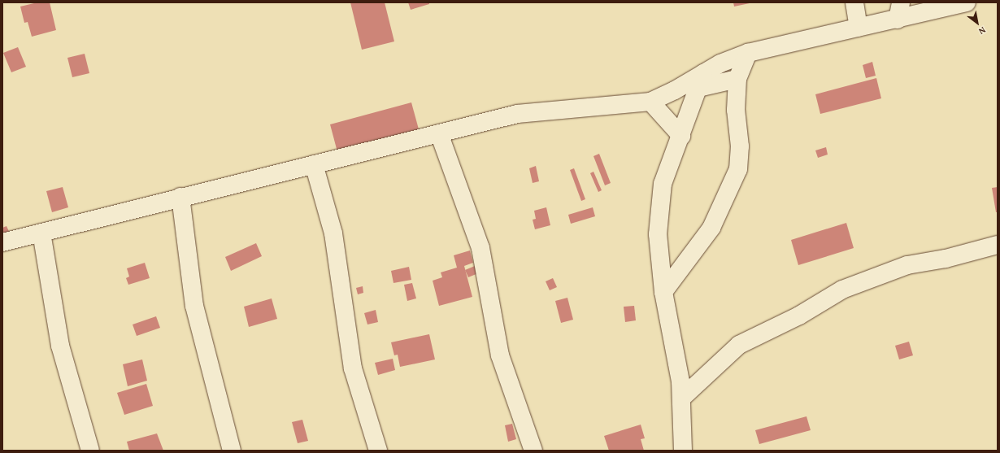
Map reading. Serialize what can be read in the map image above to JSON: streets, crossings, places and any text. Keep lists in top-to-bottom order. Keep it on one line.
{"north":"bottom right"}
